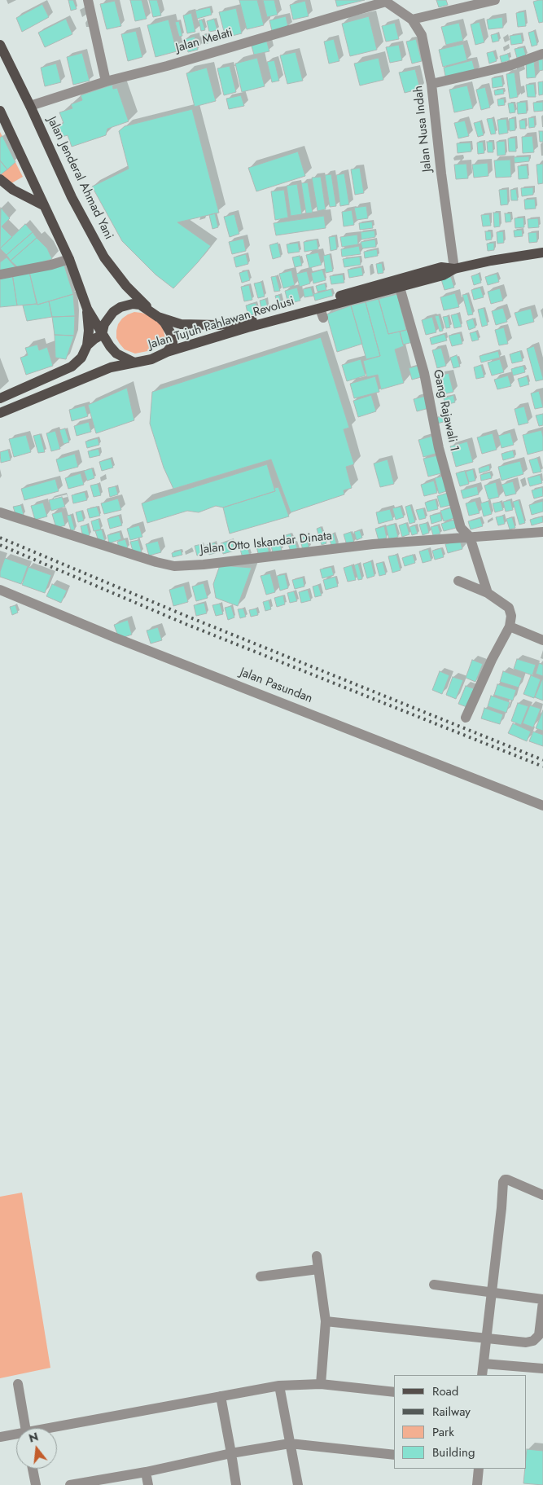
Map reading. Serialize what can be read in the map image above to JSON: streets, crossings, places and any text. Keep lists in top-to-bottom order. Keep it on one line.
{"streets":{"main road":["Jalan Jenderal Ahmad Yani","Jalan Tujuh Pahlawan Revolusi"],"street":["Jalan Melati","Jalan Nusa Indah","Gang Rajawali 1","Jalan Otto Iskandar Dinata","Jalan Pasundan"]},"crossings":[["Jalan Melati","Jalan Nusa Indah"],["Jalan Melati","Jalan Jenderal Ahmad Yani"],["Jalan Nusa Indah","Jalan Tujuh Pahlawan Revolusi"],["Jalan Jenderal Ahmad Yani","Jalan Tujuh Pahlawan Revolusi"],["Jalan Tujuh Pahlawan Revolusi","Gang Rajawali 1"],["Gang Rajawali 1","Jalan Otto Iskandar Dinata"]],"legend":["Road","Railway","Park","Building"],"north":"top"}
